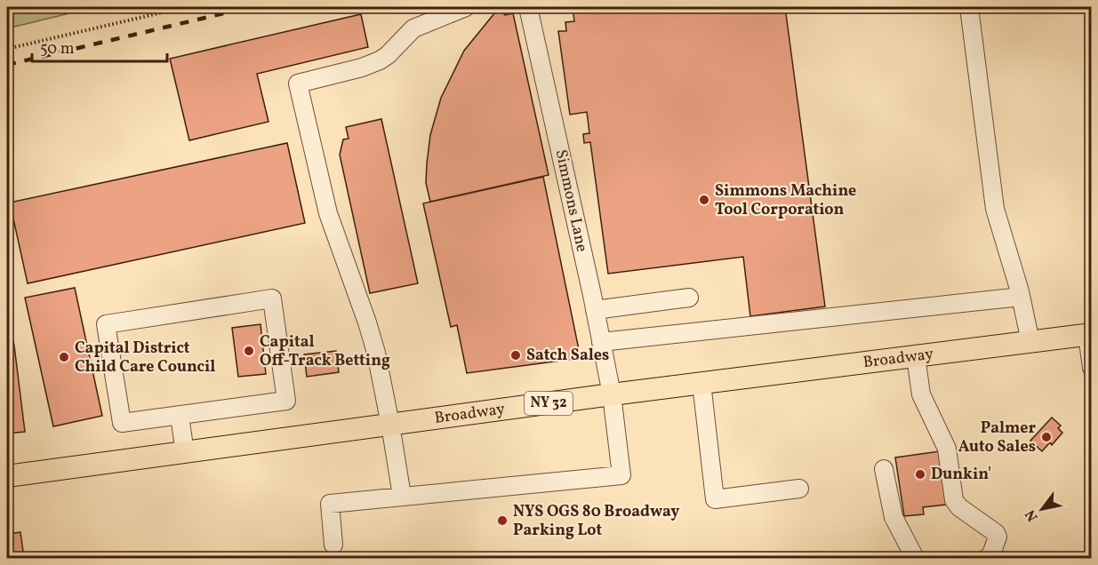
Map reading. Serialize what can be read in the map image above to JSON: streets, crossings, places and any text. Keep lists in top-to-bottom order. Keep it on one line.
{"streets":{"main road":["Broadway","NY 32"],"street":["Simmons Lane"]},"crossings":[["Simmons Lane","Broadway"]],"places":["Simmons Machine Tool Corporation","Capital Off-Track Betting","Satch Sales","Capital District Child Care Council","Palmer Auto Sales","Dunkin'","NYS OGS 80 Broadway Parking Lot"],"scale_bar":"50 m","north":"bottom left"}
